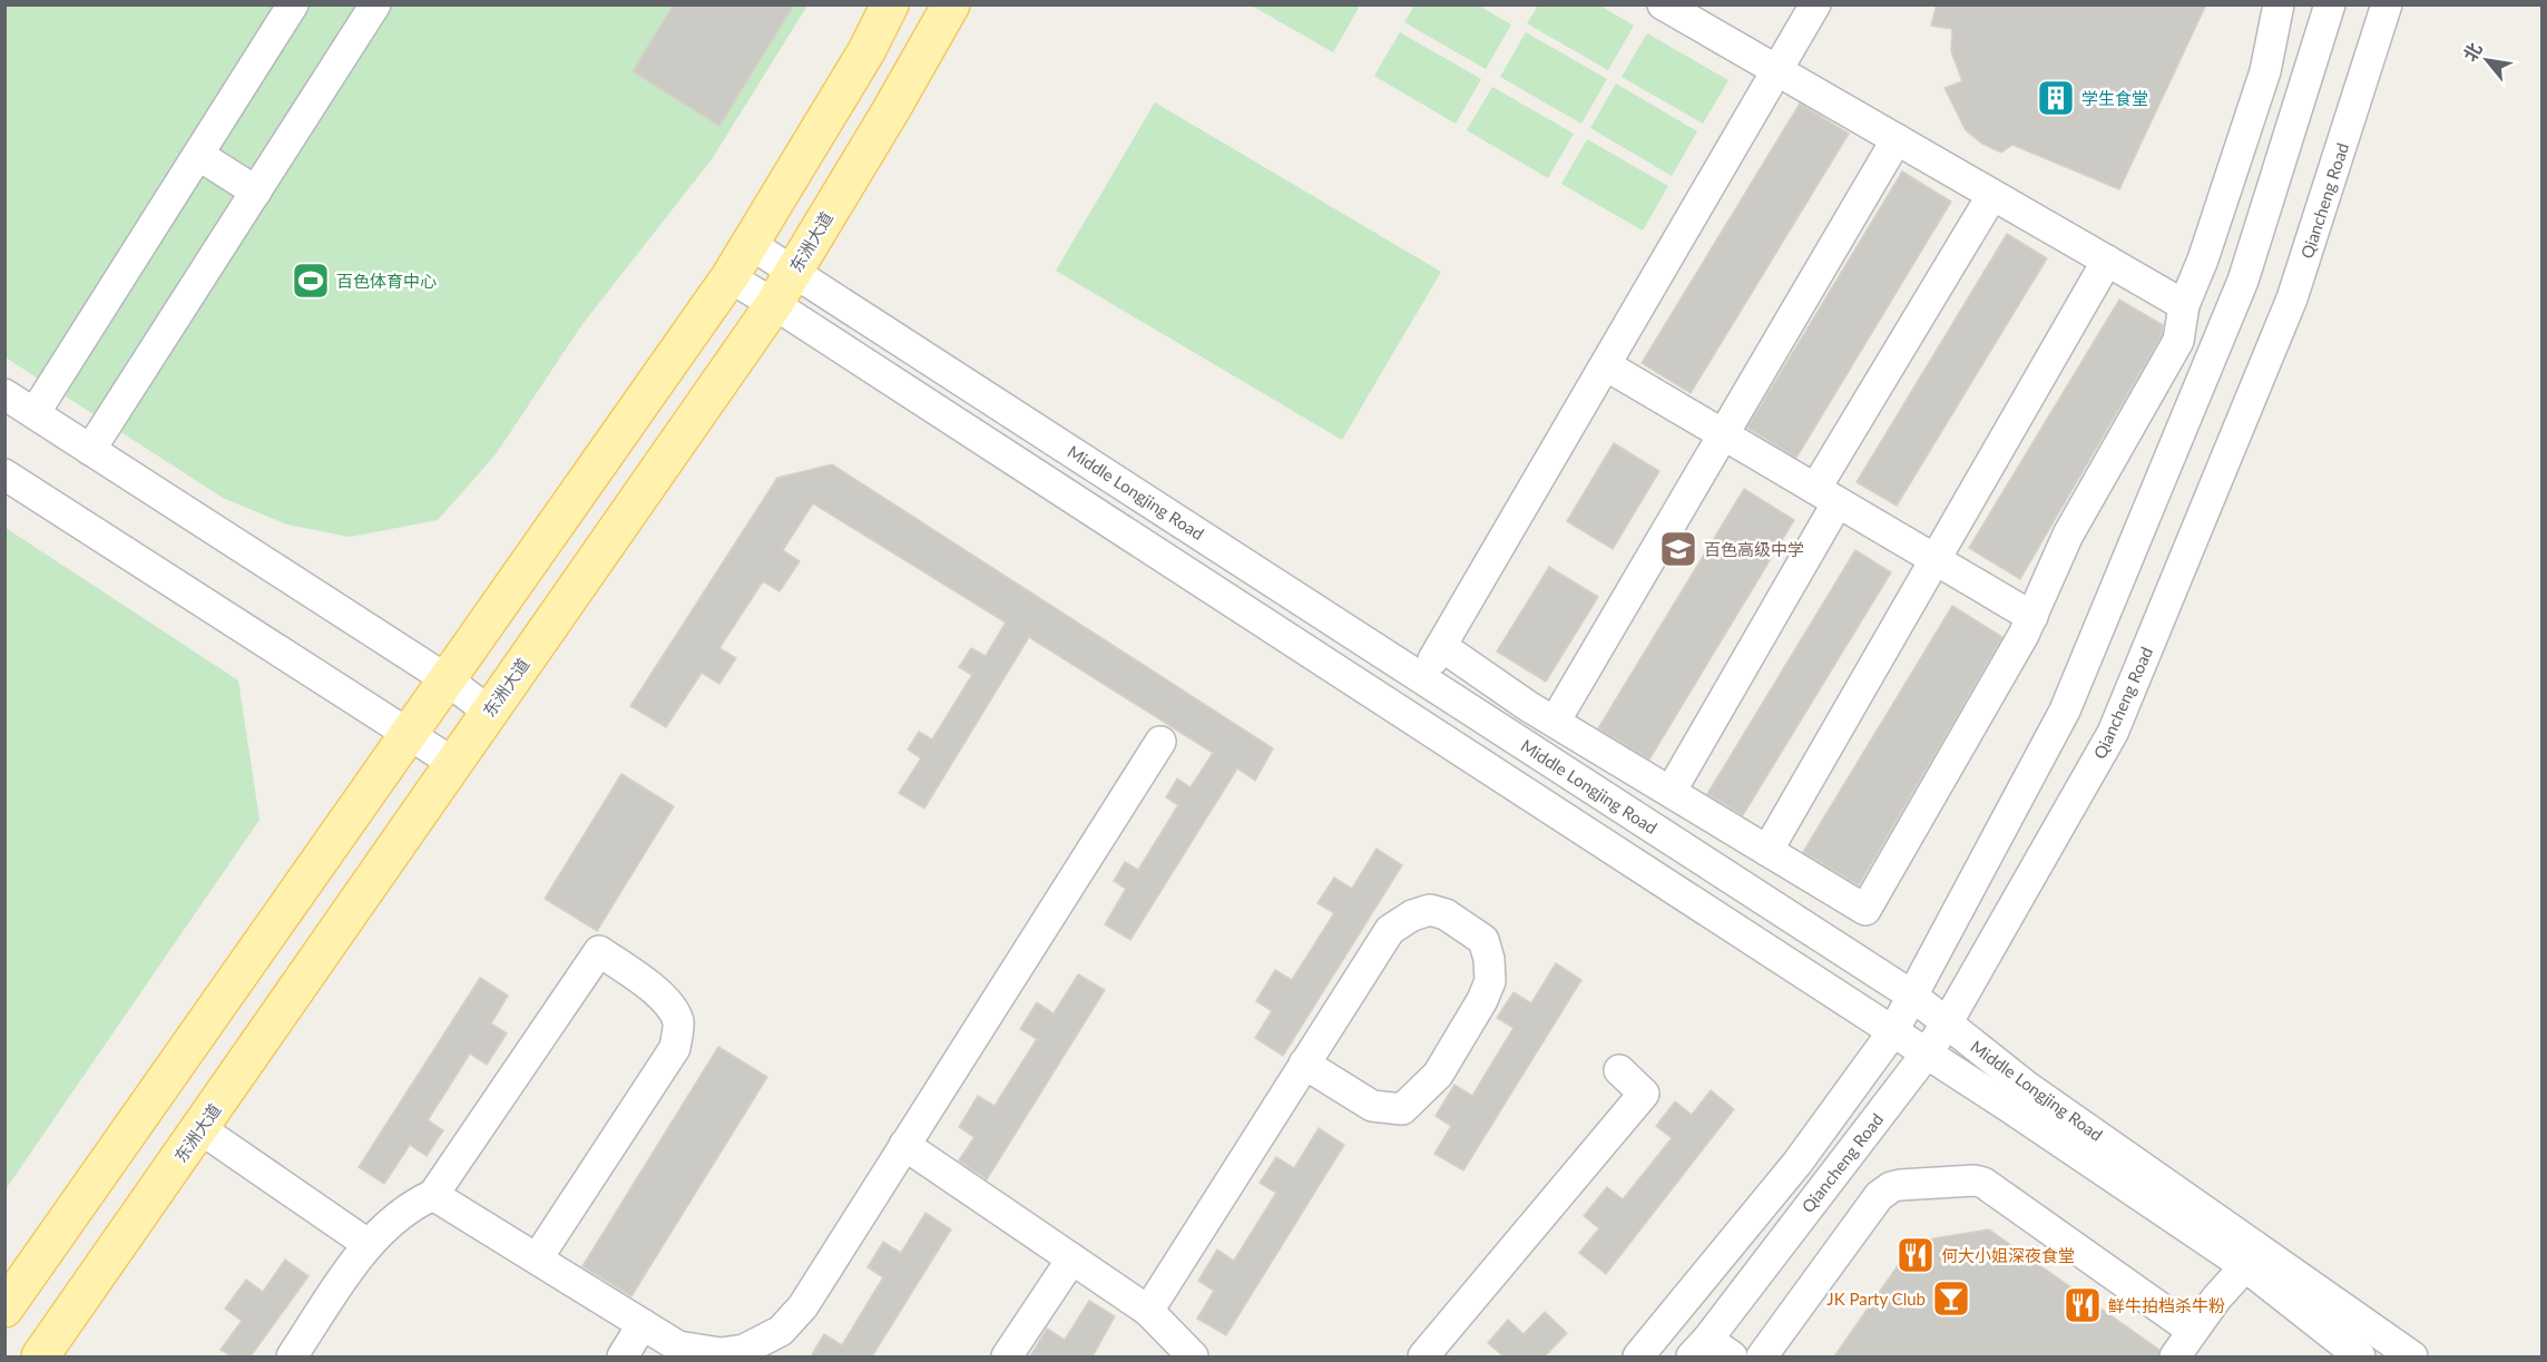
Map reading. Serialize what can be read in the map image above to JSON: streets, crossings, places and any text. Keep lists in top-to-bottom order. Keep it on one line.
{"streets":{"main road":["东洲大道"],"street":["Qiancheng Road","Middle Longjing Road"]},"crossings":[["Qiancheng Road","Middle Longjing Road"],["东洲大道","Middle Longjing Road"]],"places":{"building":["学生食堂"],"sports":["百色体育中心"],"school or university":["百色高级中学"],"restaurant":["何大小姐深夜食堂","鲜牛拍档杀牛粉"],"bar":["JK Party Club"]},"north":"top left"}
